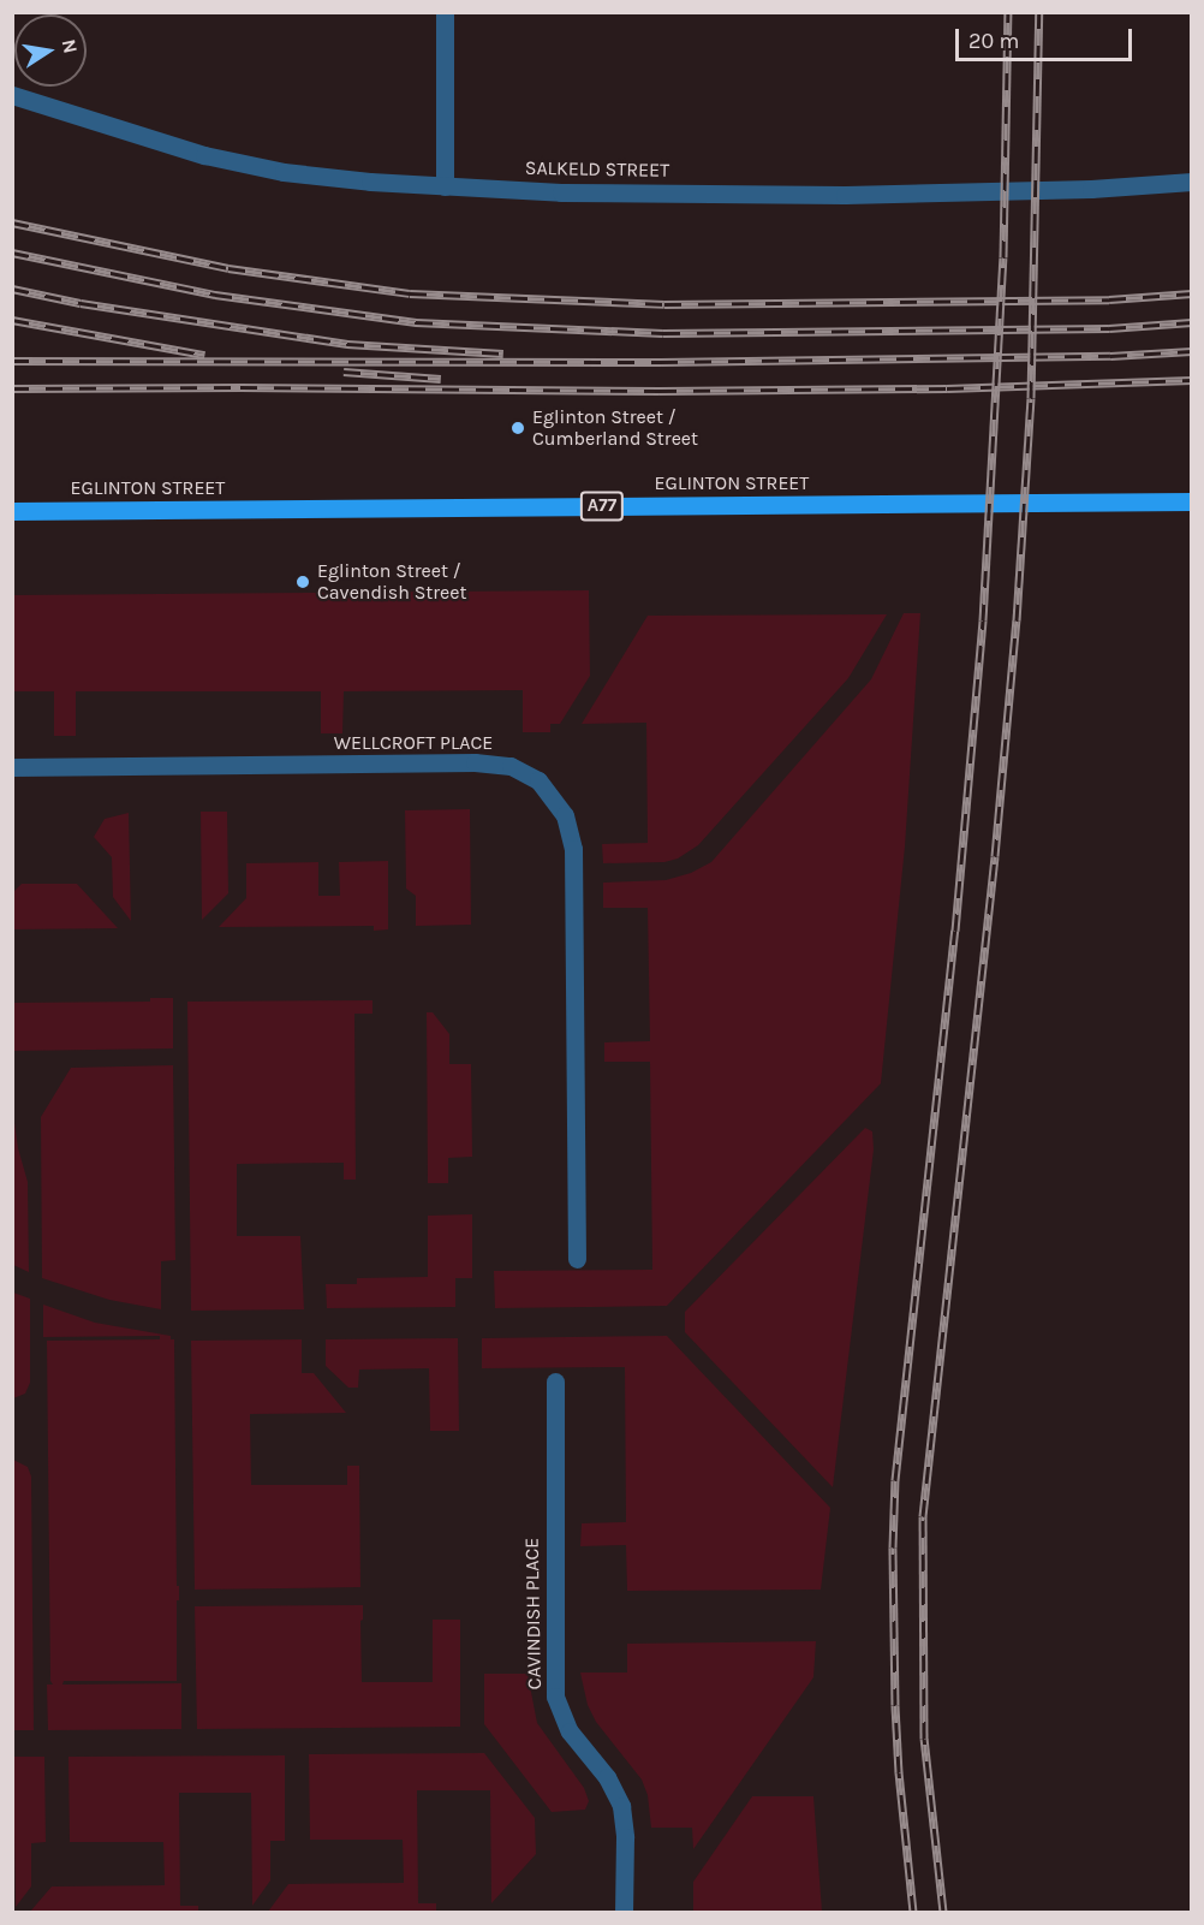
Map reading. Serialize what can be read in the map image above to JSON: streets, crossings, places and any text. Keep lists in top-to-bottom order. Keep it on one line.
{"streets":{"main road":["EGLINTON STREET","A77"],"street":["SALKELD STREET","WELLCROFT PLACE","CAVINDISH PLACE"]},"places":["Eglinton Street / Cumberland Street","Eglinton Street / Cavendish Street"],"scale_bar":"20 m","north":"right"}
